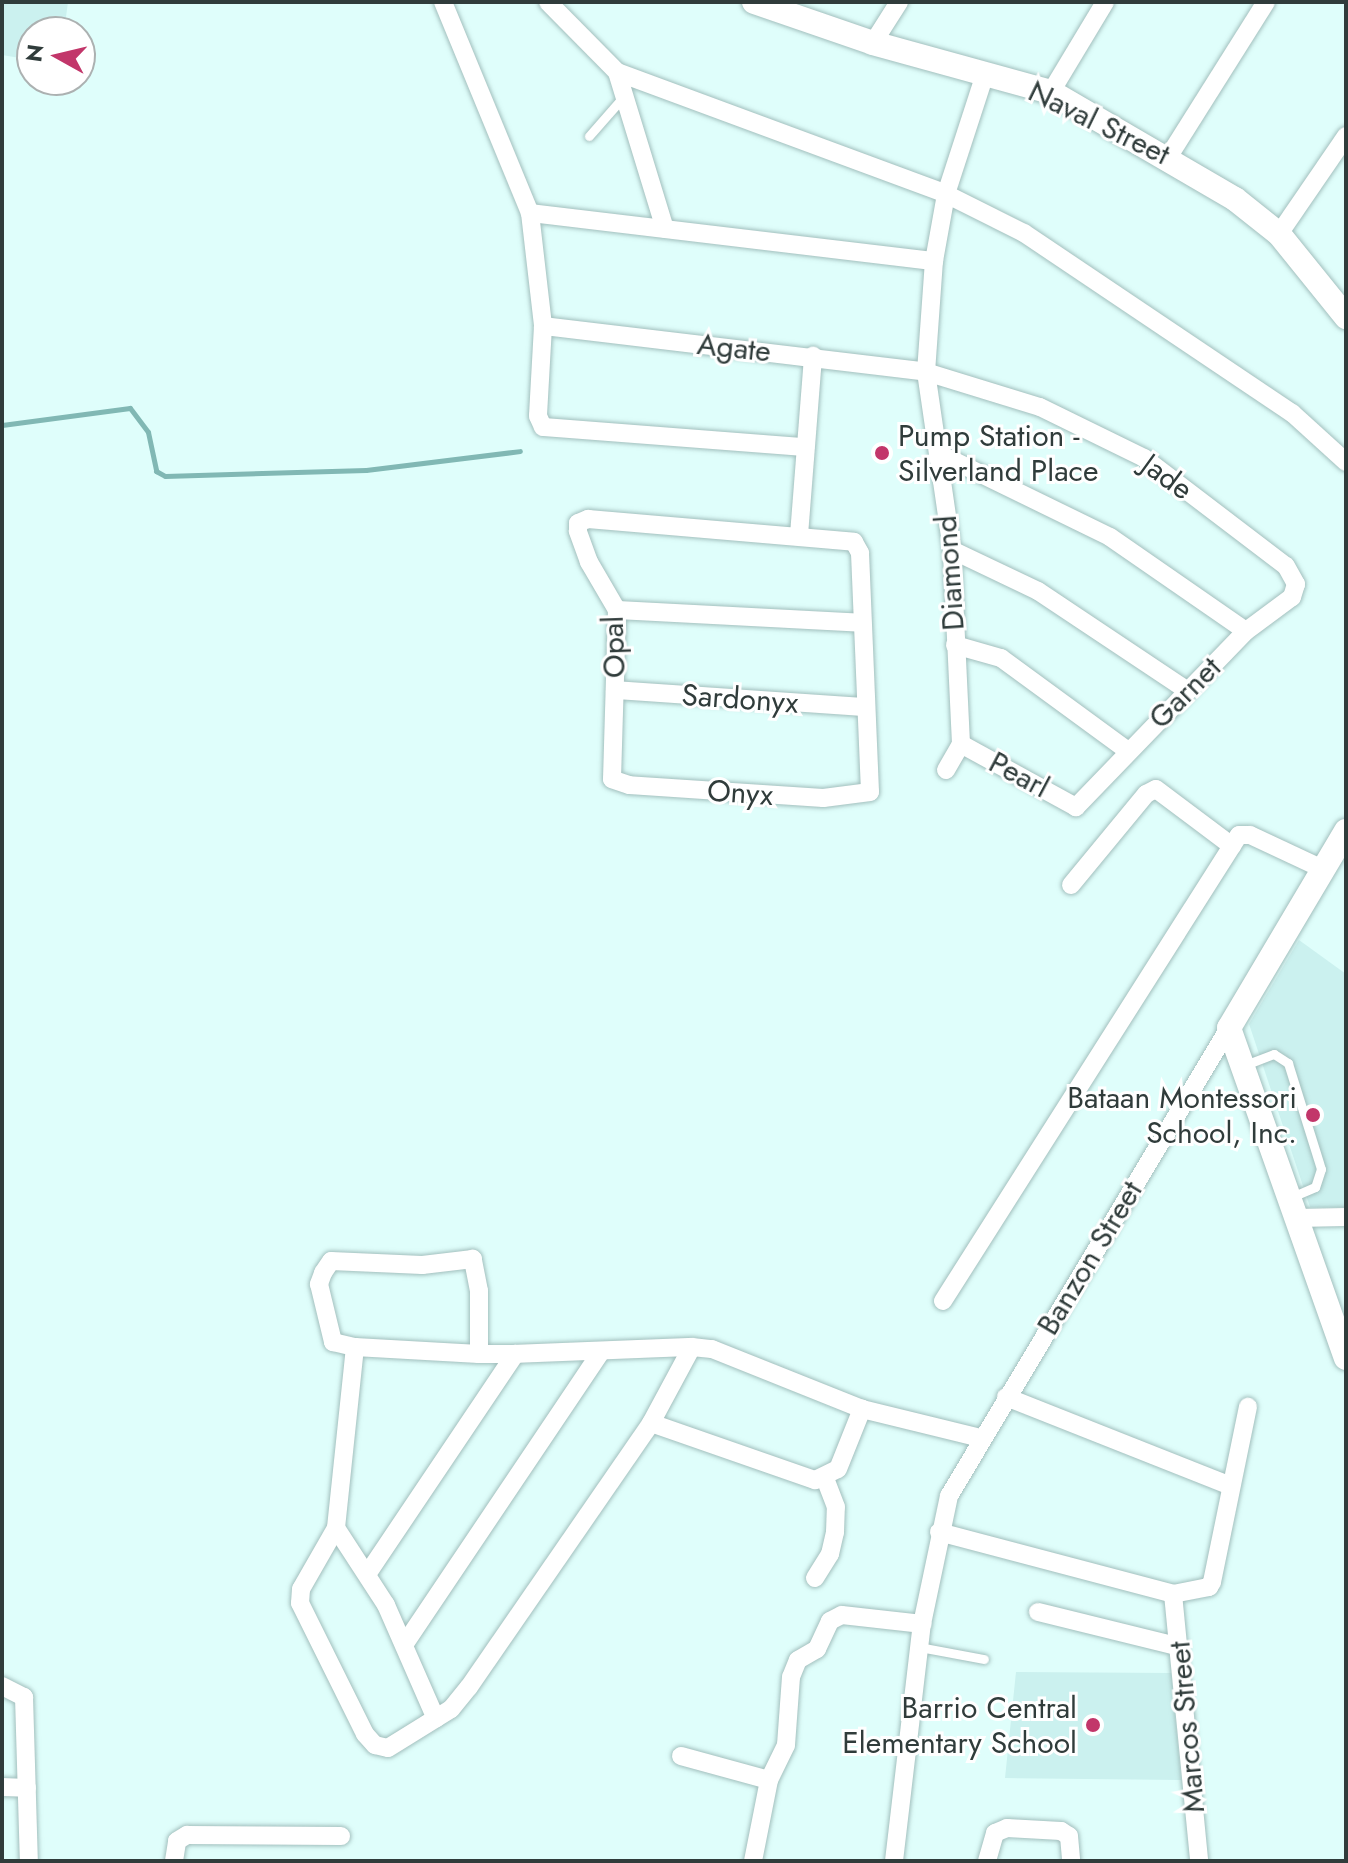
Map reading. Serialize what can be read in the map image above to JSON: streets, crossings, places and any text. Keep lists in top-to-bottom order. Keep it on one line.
{"streets":{"street":["Naval Street","Agate","Jade","Diamond","Opal","Garnet","Sardonyx","Pearl","Onyx","Banzon Street","Marcos Street"]},"crossings":[["Naval Street","Diamond"],["Agate","Jade"],["Agate","Diamond"],["Jade","Diamond"],["Jade","Garnet"],["Diamond","Pearl"],["Opal","Sardonyx"],["Opal","Onyx"],["Garnet","Pearl"],["Sardonyx","Onyx"]],"places":["Pump Station - Silverland Place","Bataan Montessori School, Inc.","Barrio Central Elementary School"],"north":"left"}
